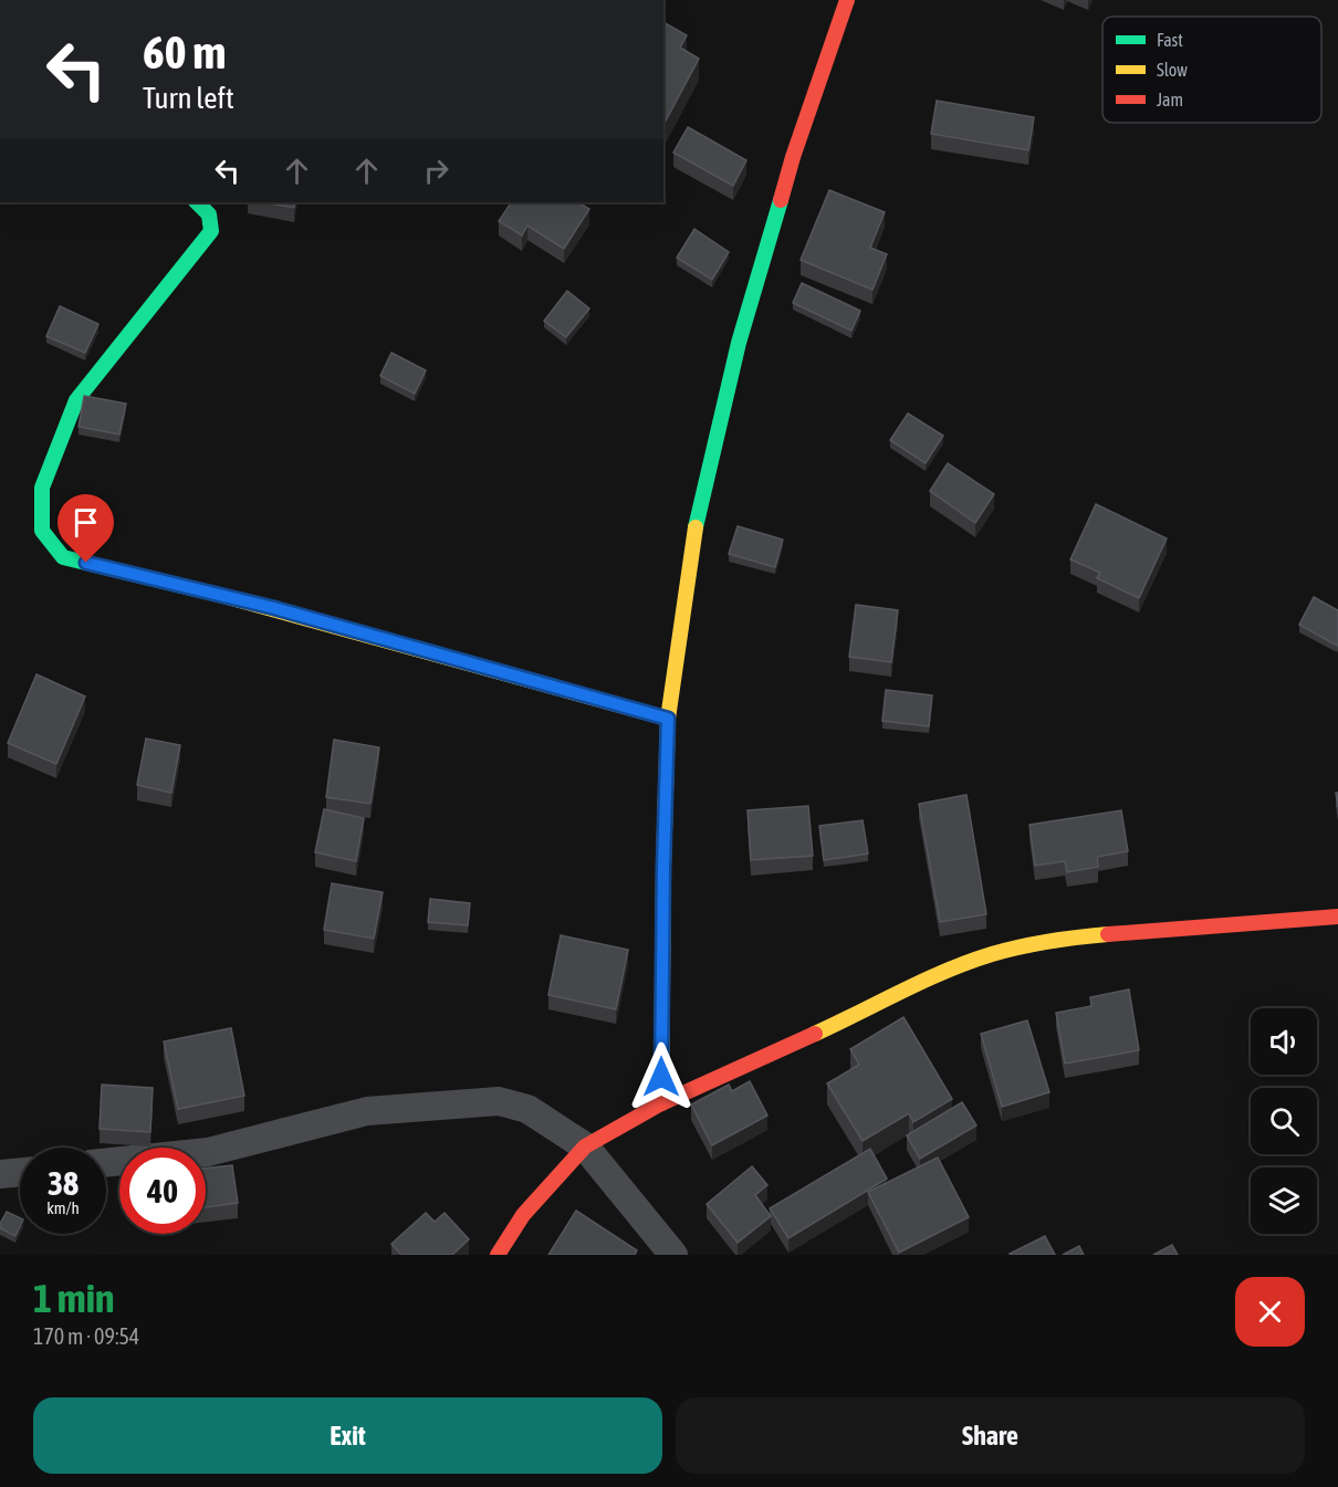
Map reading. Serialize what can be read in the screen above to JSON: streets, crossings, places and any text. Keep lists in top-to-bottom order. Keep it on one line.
{"legend":["Fast","Slow","Jam"],"page":{"turn":["60 m","Turn left"],"speed":"38 km/h","limit":"40","heading":["1 min","170 m · 09:54"],"buttons":["Exit","Share"]}}
